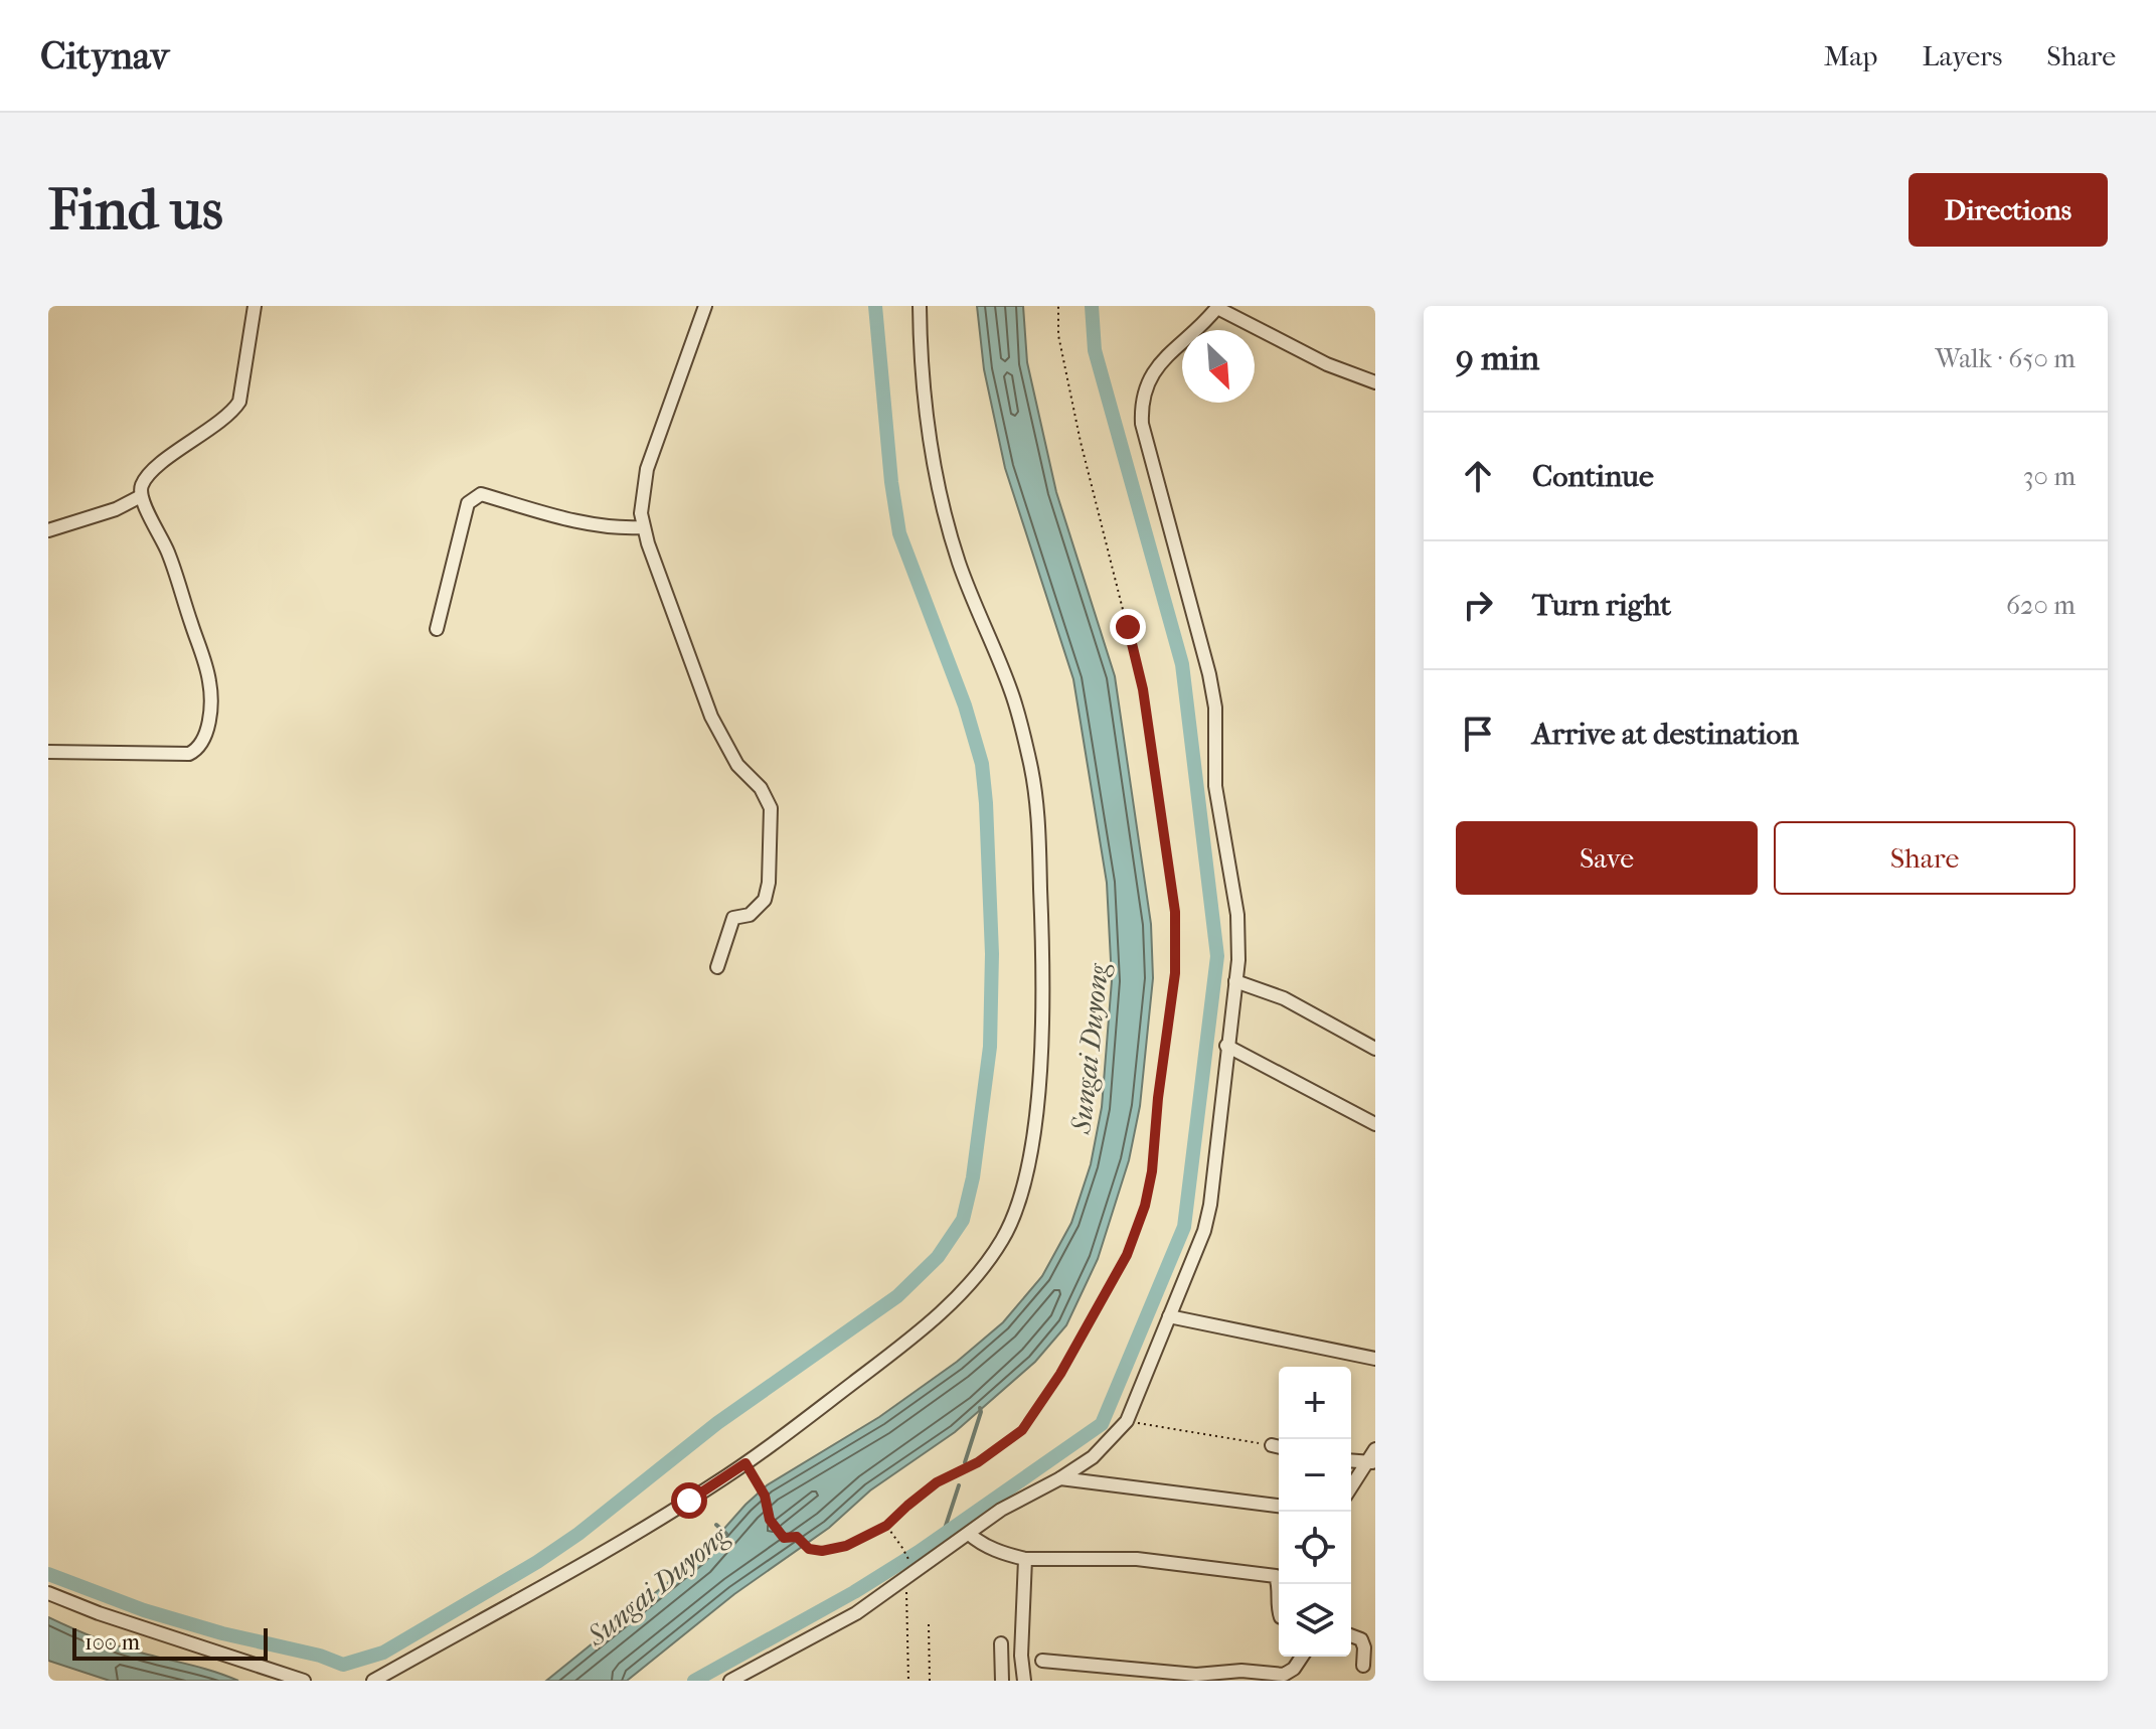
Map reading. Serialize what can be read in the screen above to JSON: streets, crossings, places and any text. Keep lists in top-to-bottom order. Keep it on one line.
{"water":["Sungai Duyong"],"scale_bar":"100 m","north":"bottom right","page":{"header":"Citynav","nav":["Map","Layers","Share"],"buttons":["Directions",["Save","Share"]],"title":"Find us","heading":["9 min","Walk · 650 m"],"list":[["Continue","30 m"],["Turn right","620 m"],"Arrive at destination"],"map_buttons":["+","−"],"scale":"100 m"}}
